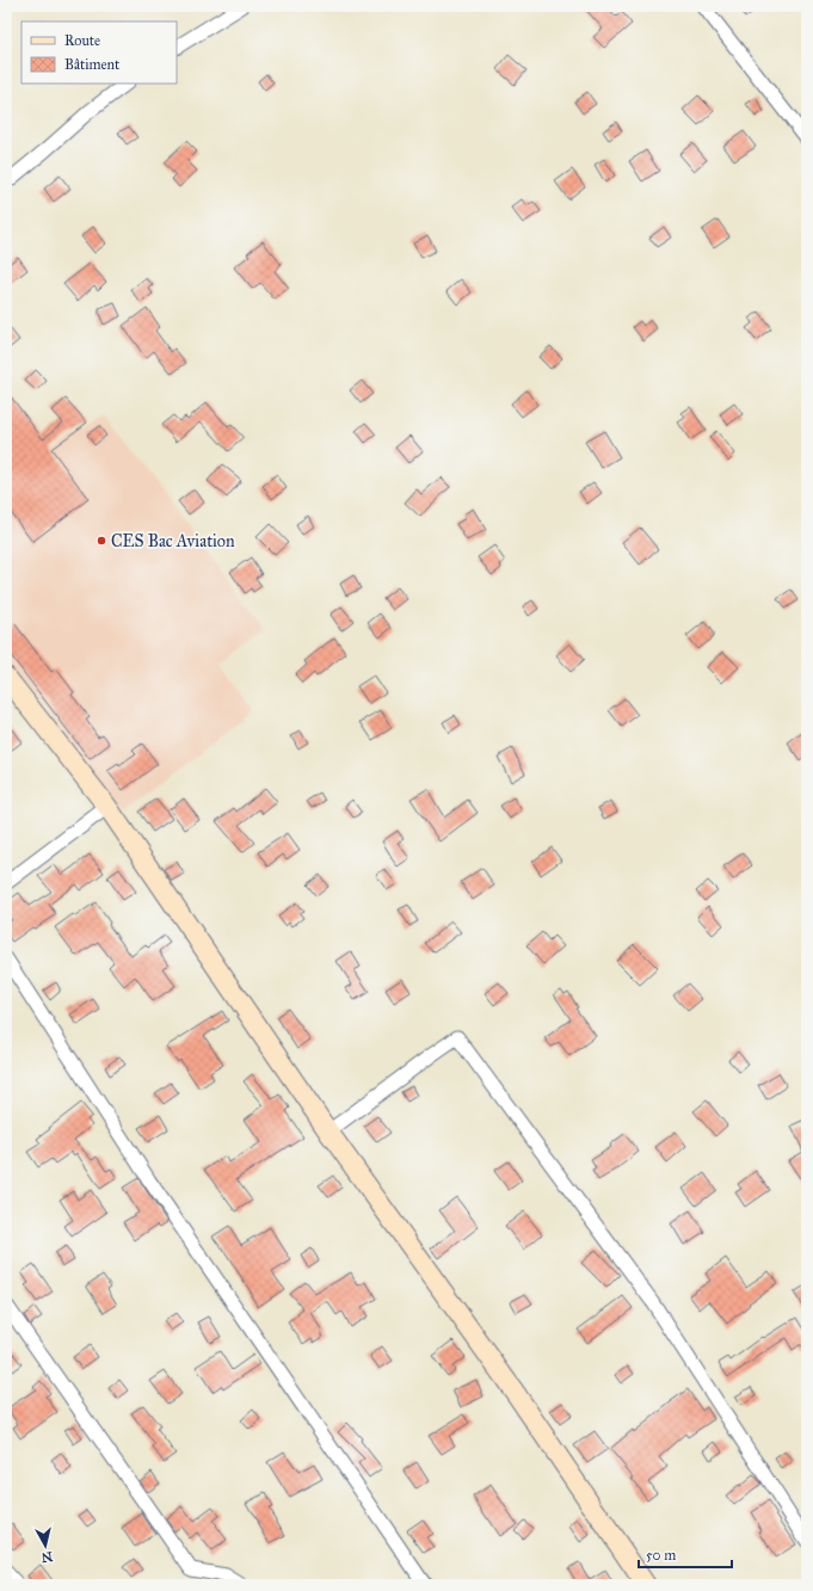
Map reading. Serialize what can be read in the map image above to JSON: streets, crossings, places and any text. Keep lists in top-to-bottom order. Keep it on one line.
{"places":["CES Bac Aviation"],"legend":["Route","Bâtiment"],"scale_bar":"50 m","north":"bottom"}
